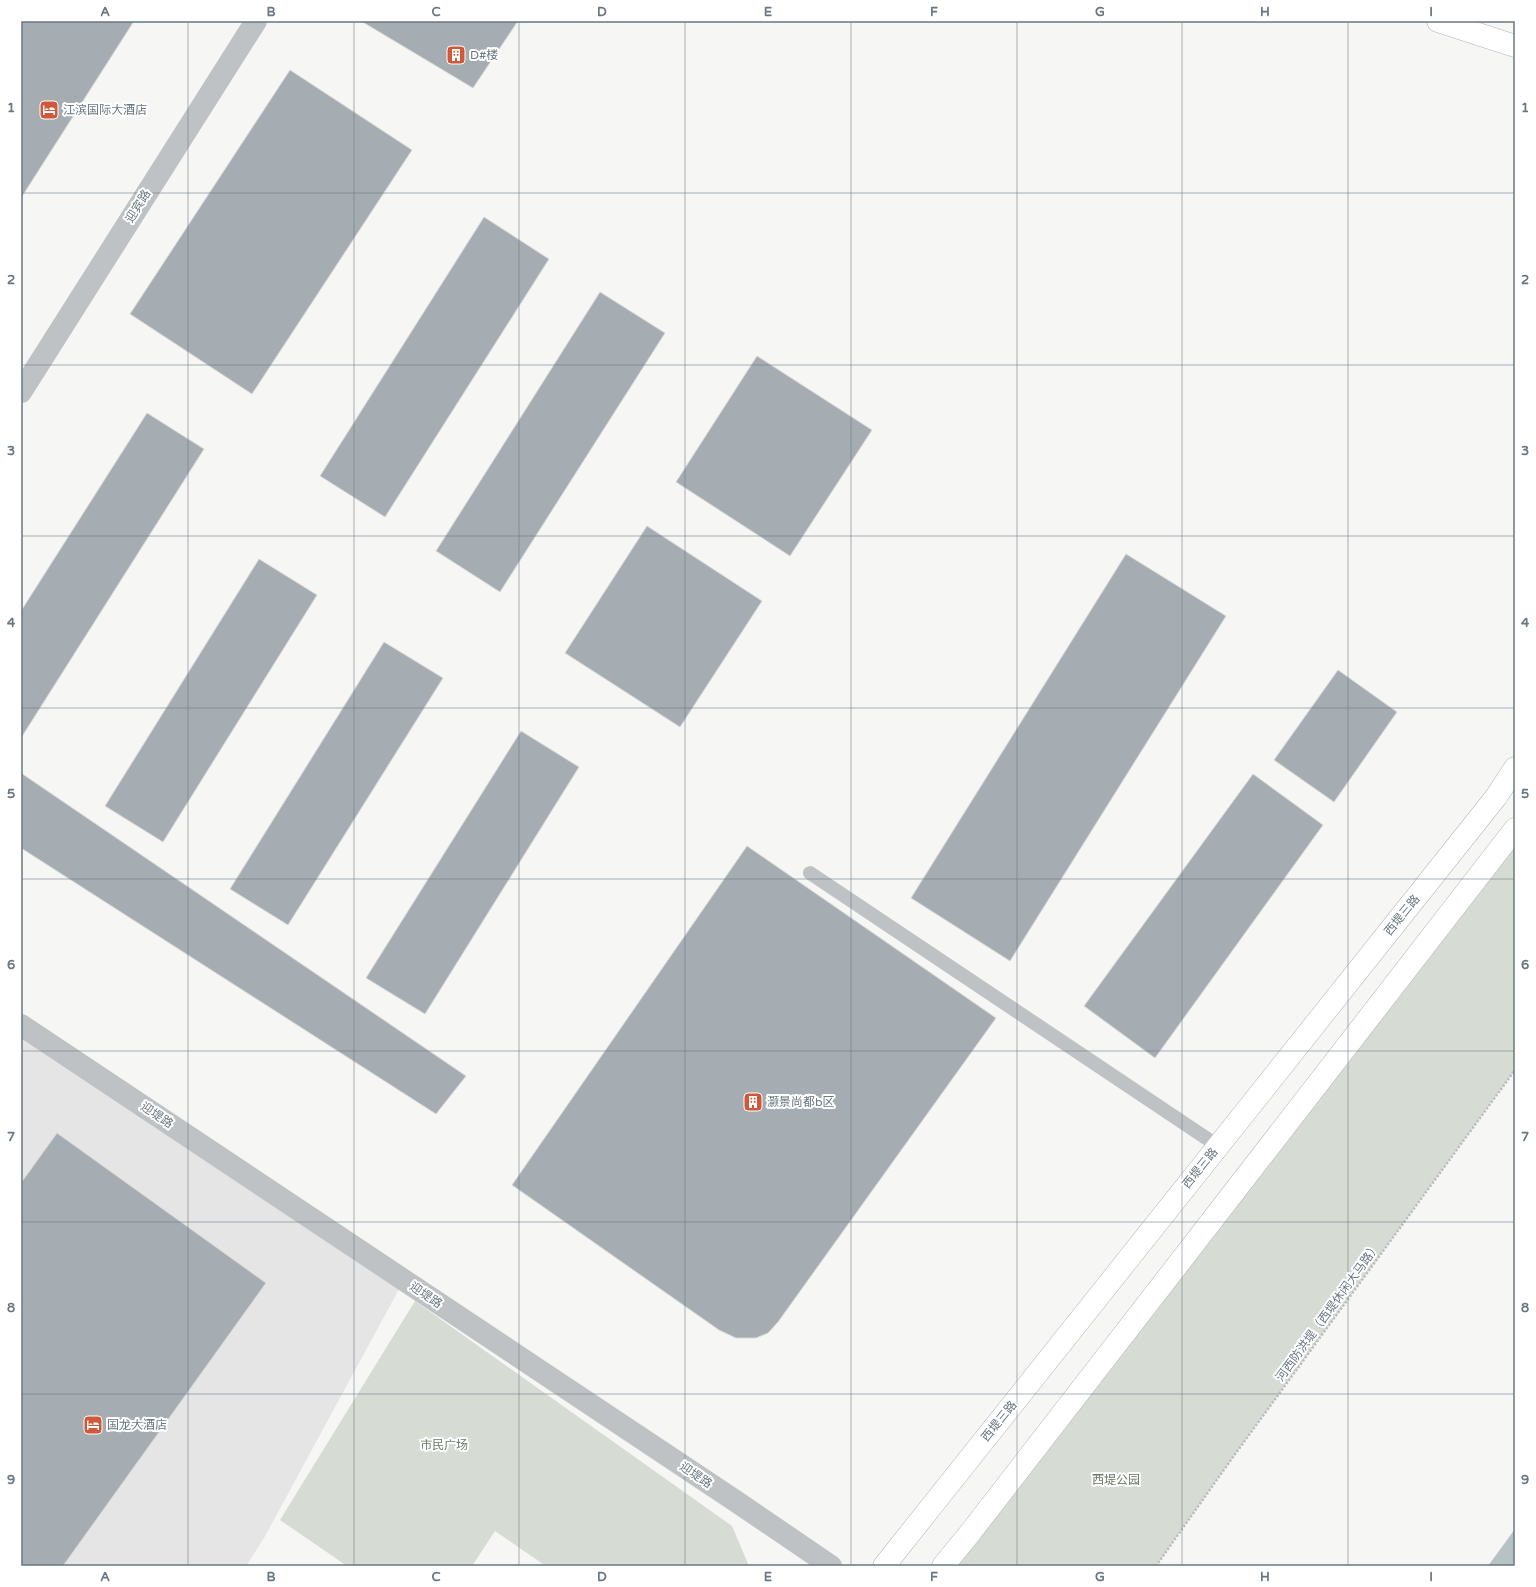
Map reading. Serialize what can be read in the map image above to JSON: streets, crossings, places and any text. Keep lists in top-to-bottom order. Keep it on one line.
{"streets":{"main road":["西堤三路"],"street":["迎宾路","迎堤路"],"path":["河西防洪堤（西堤休闲大马路）"]},"parks":["市民广场","西堤公园"],"places":{"building":["D#楼","灏景尚都b区"],"hotel":["江滨国际大酒店","国龙大酒店"]},"grid":{"columns":["A","B","C","D","E","F","G","H","I"],"rows":["1","2","3","4","5","6","7","8","9"]}}
